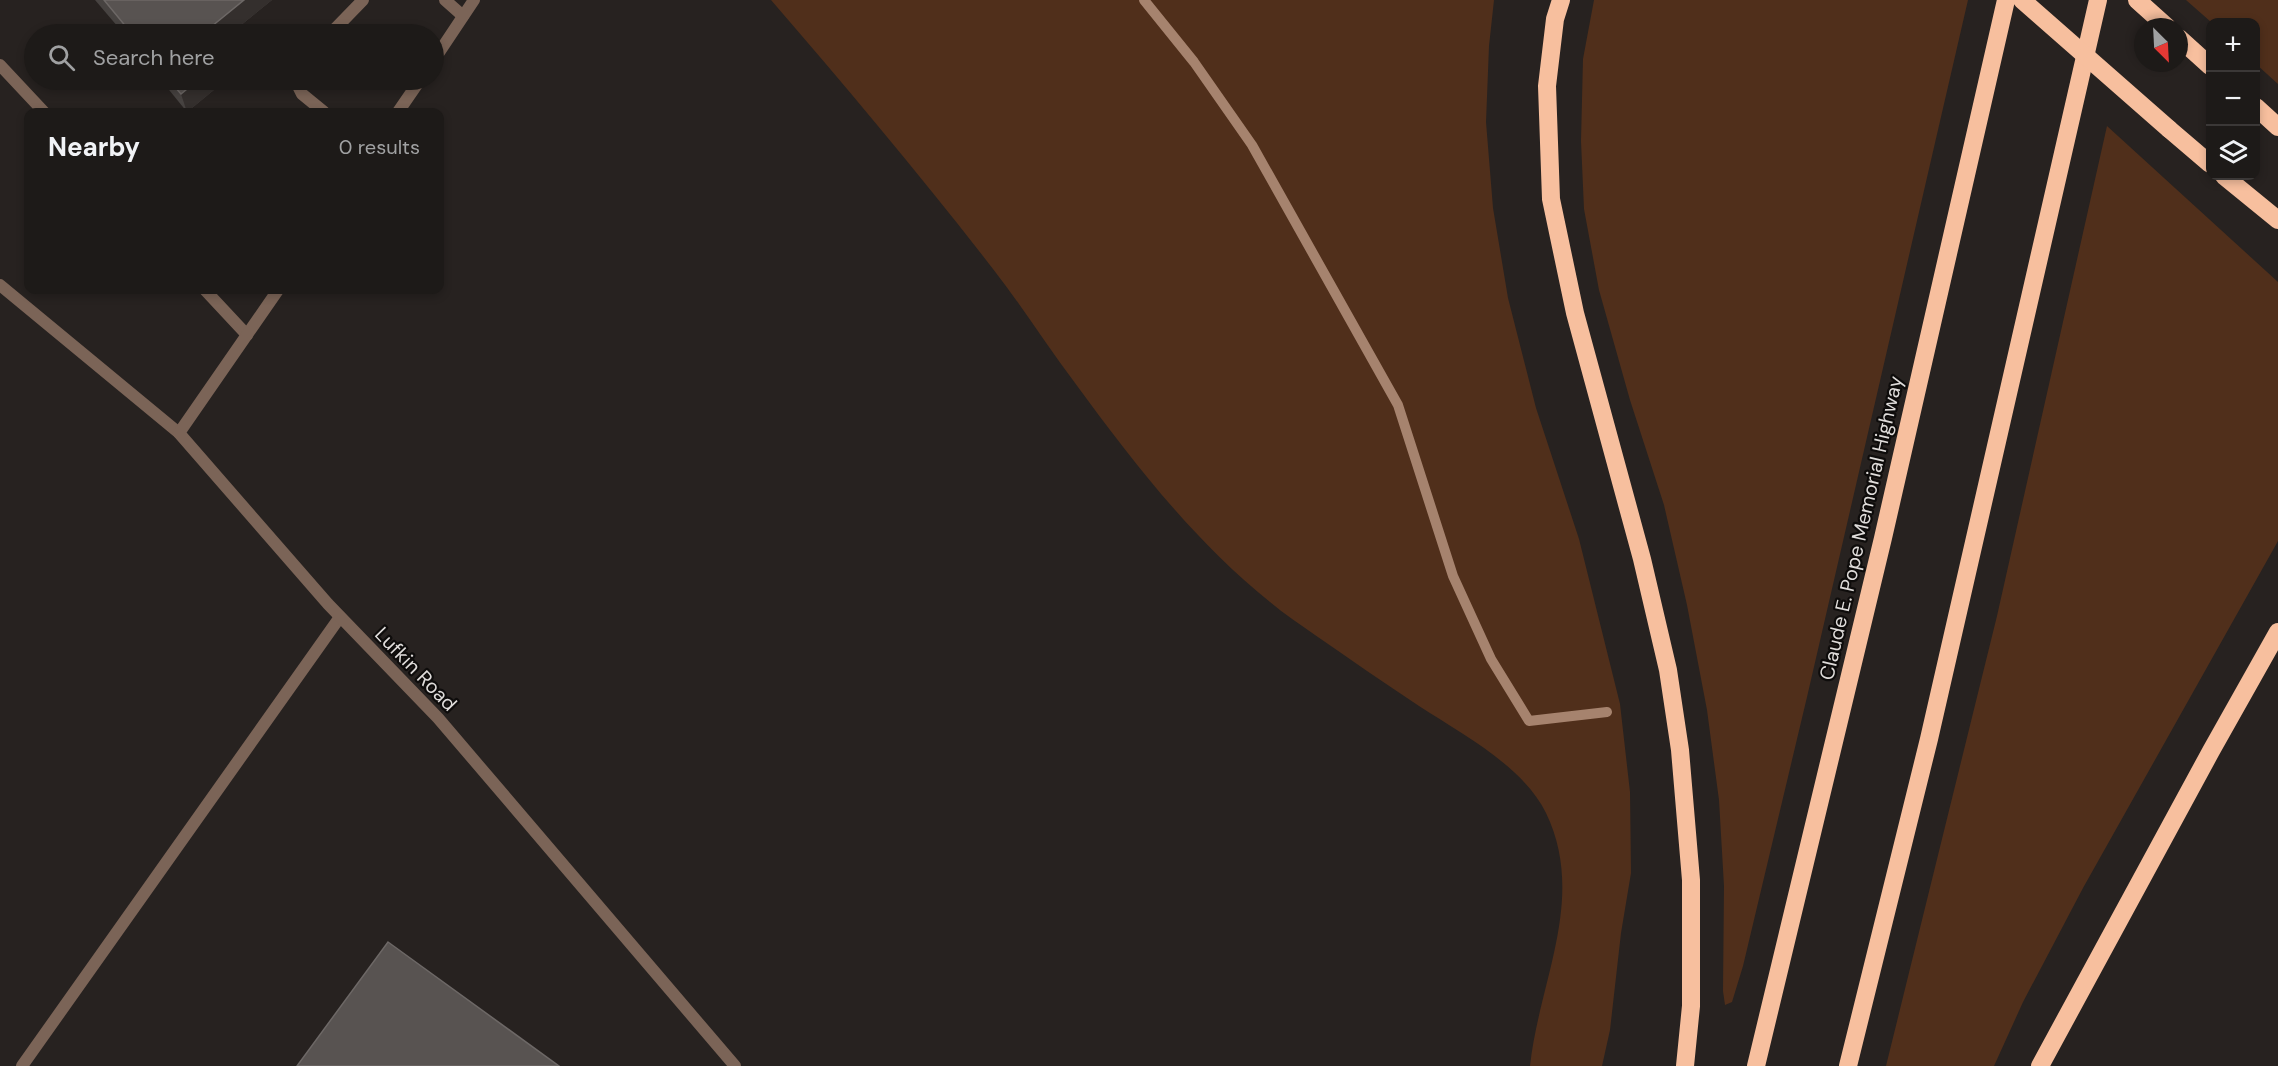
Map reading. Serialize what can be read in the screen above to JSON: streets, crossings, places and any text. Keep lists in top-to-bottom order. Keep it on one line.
{"streets":{"highway":["Claude E. Pope Memorial Highway"],"street":["Lufkin Road"]},"north":"bottom right","page":{"map_buttons":["+","−"],"search":"Search here","heading":["Nearby","0 results"]}}
